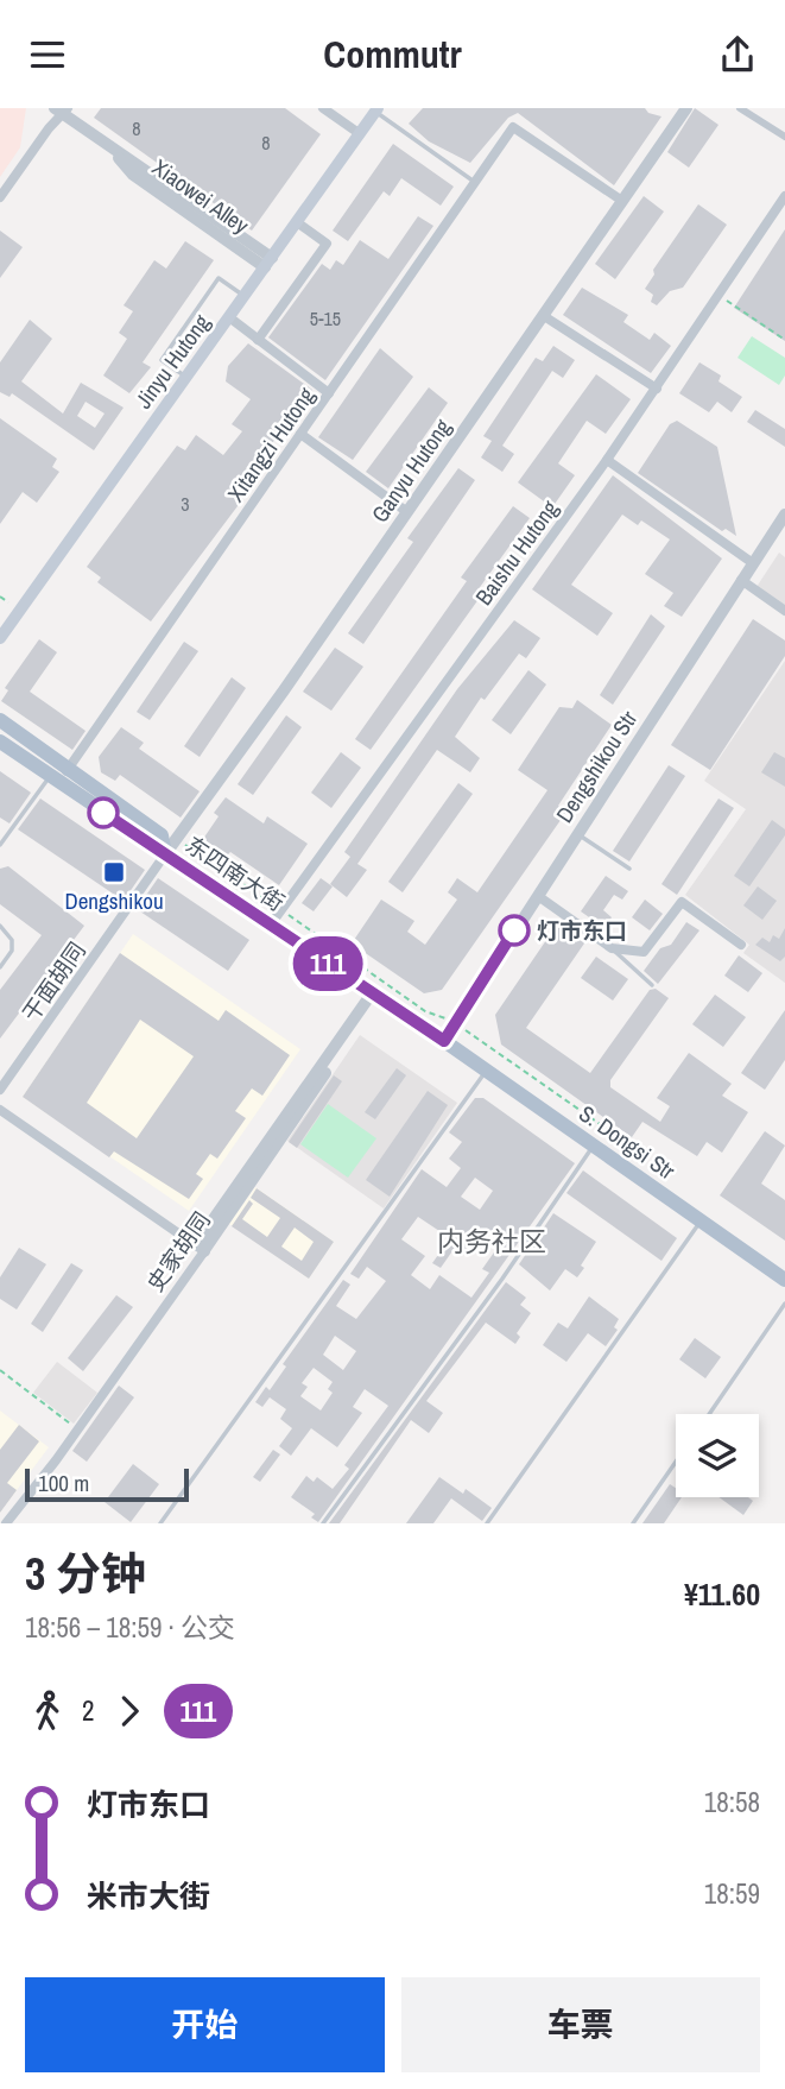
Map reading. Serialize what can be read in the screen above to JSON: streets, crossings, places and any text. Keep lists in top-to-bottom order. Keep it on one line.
{"streets":{"main road":["Jinyu Hutong","东四南大街","S. Dongsi Str"],"street":["Xiaowei Alley","Xitangzi Hutong","Ganyu Hutong","Baishu Hutong","Dengshikou Str","干面胡同","史家胡同"]},"crossings":[["Xiaowei Alley","Jinyu Hutong"],["Xitangzi Hutong","Ganyu Hutong"],["Xitangzi Hutong","东四南大街"],["Ganyu Hutong","东四南大街"],["Ganyu Hutong","干面胡同"],["Baishu Hutong","东四南大街"],["Dengshikou Str","东四南大街"],["Dengshikou Str","S. Dongsi Str"],["东四南大街","干面胡同"],["东四南大街","S. Dongsi Str"]],"districts":["内务社区"],"places":{"transit":["Dengshikou"],"other":["灯市东口"]},"lines":["bus line 111"],"house_numbers":["8","8","5-15","3"],"scale_bar":"100 m","page":{"header":"Commutr","on_map":"111","scale":"100 m","heading":["3 分钟","18:56 – 18:59 · 公交","¥11.60"],"legs":["2","111"],"list":[{"name":"灯市东口","value":"18:58"},{"name":"米市大街","value":"18:59"}],"buttons":["开始","车票"]}}
